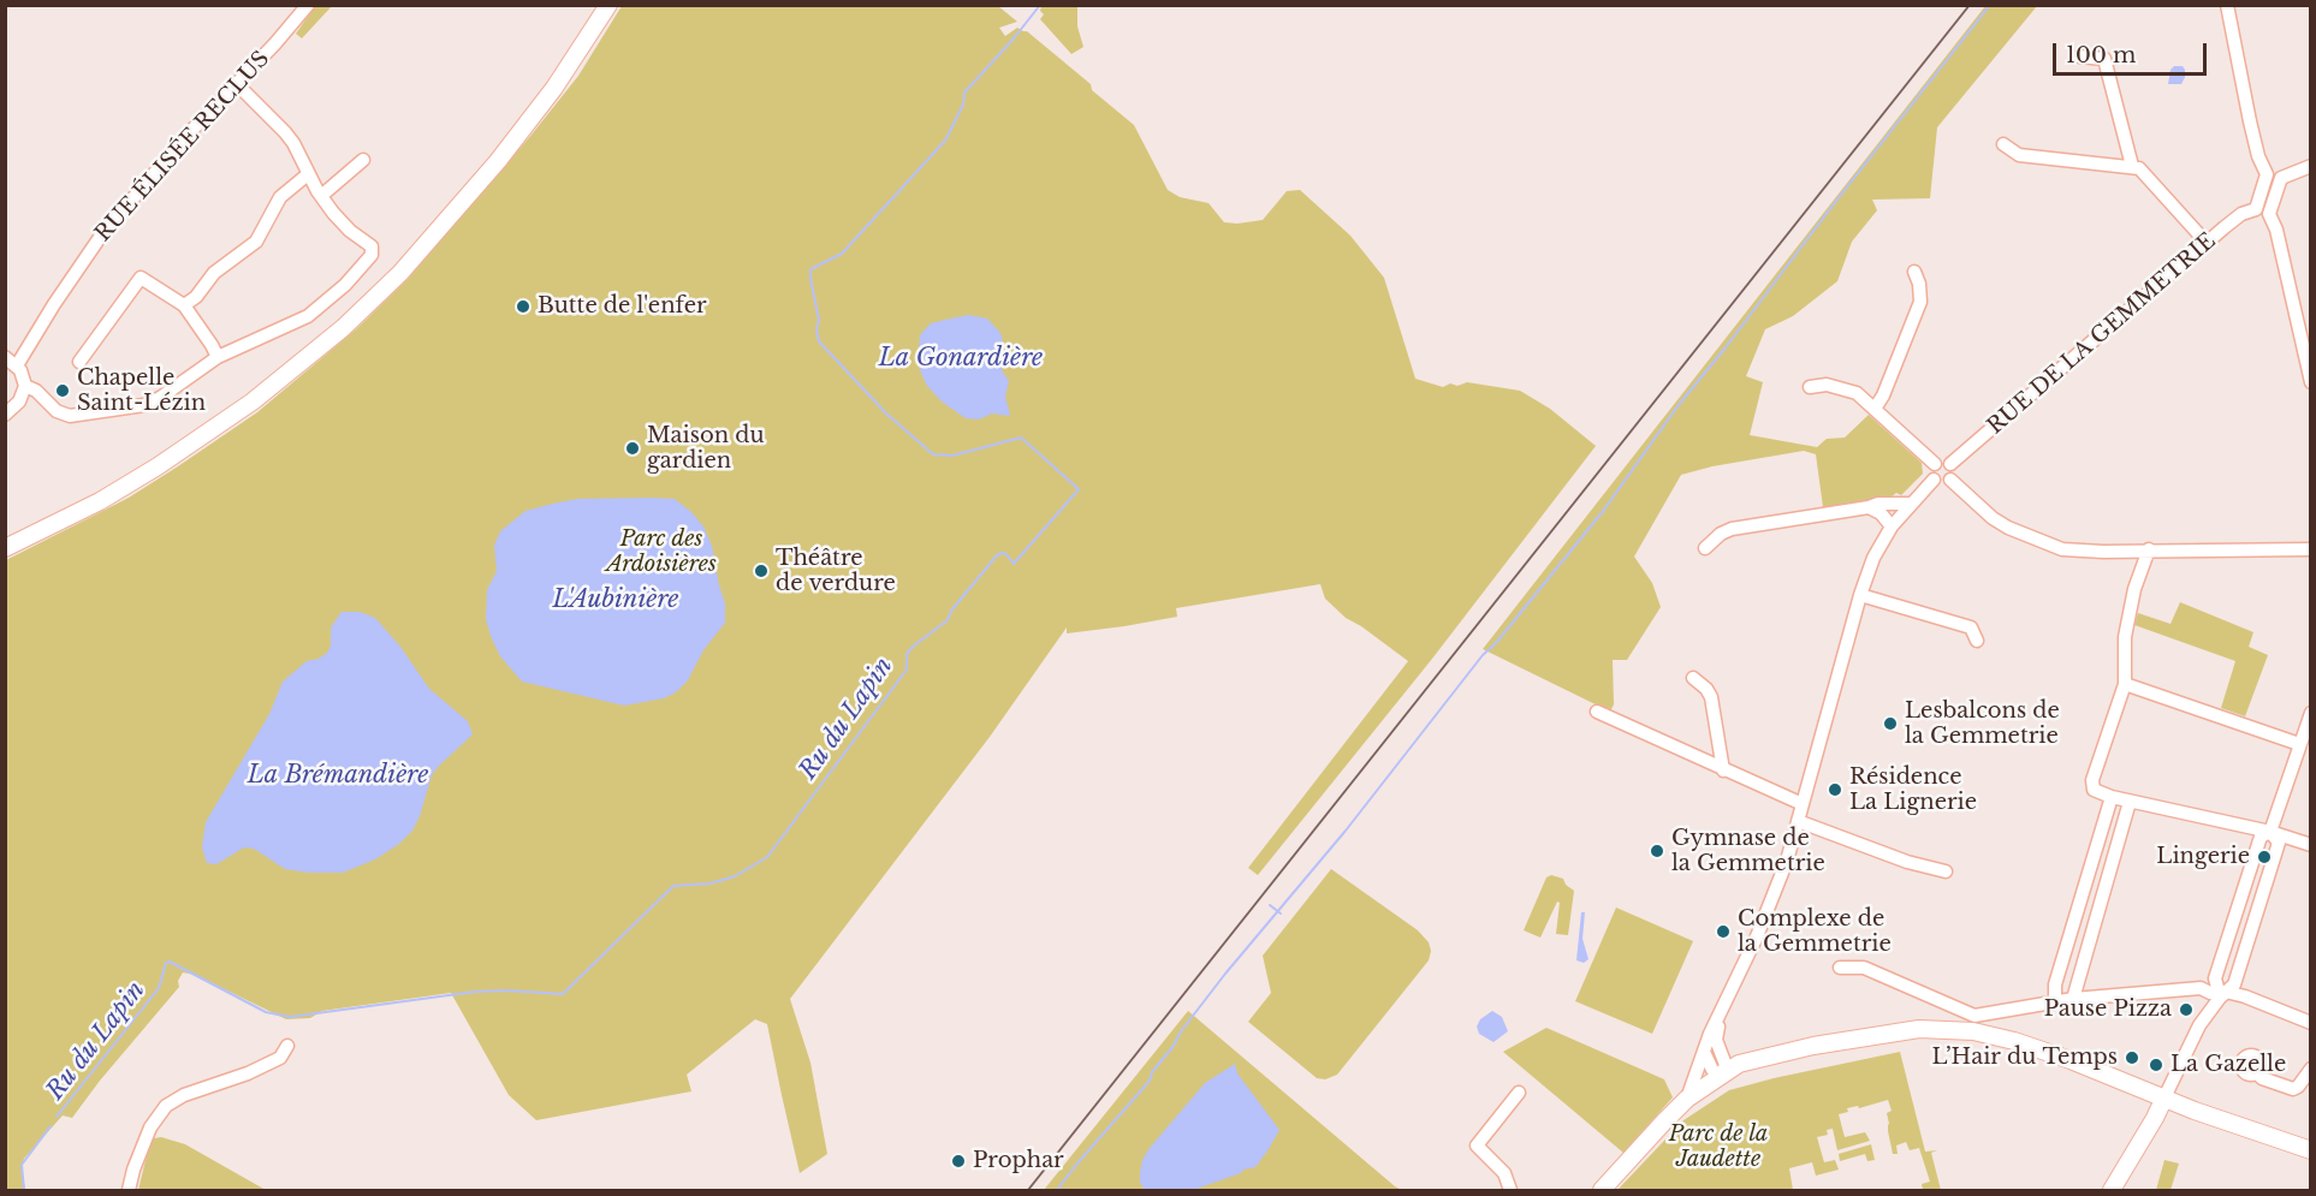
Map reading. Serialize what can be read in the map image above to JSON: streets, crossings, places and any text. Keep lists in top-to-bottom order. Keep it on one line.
{"streets":{"street":["RUE ÉLISÉE RECLUS","RUE DE LA GEMMETRIE"]},"water":["La Gonardière","L'Aubinière","Ru du Lapin","La Brémandière"],"parks":["Parc des Ardoisières","Parc de la Jaudette"],"places":["Butte de l'enfer","Chapelle Saint-Lézin","Maison du gardien","Théâtre de verdure","Lesbalcons de la Gemmetrie","Résidence La Lignerie","Gymnase de la Gemmetrie","Lingerie","Complexe de la Gemmetrie","Pause Pizza","L’Hair du Temps","La Gazelle","Prophar"],"scale_bar":"100 m"}
